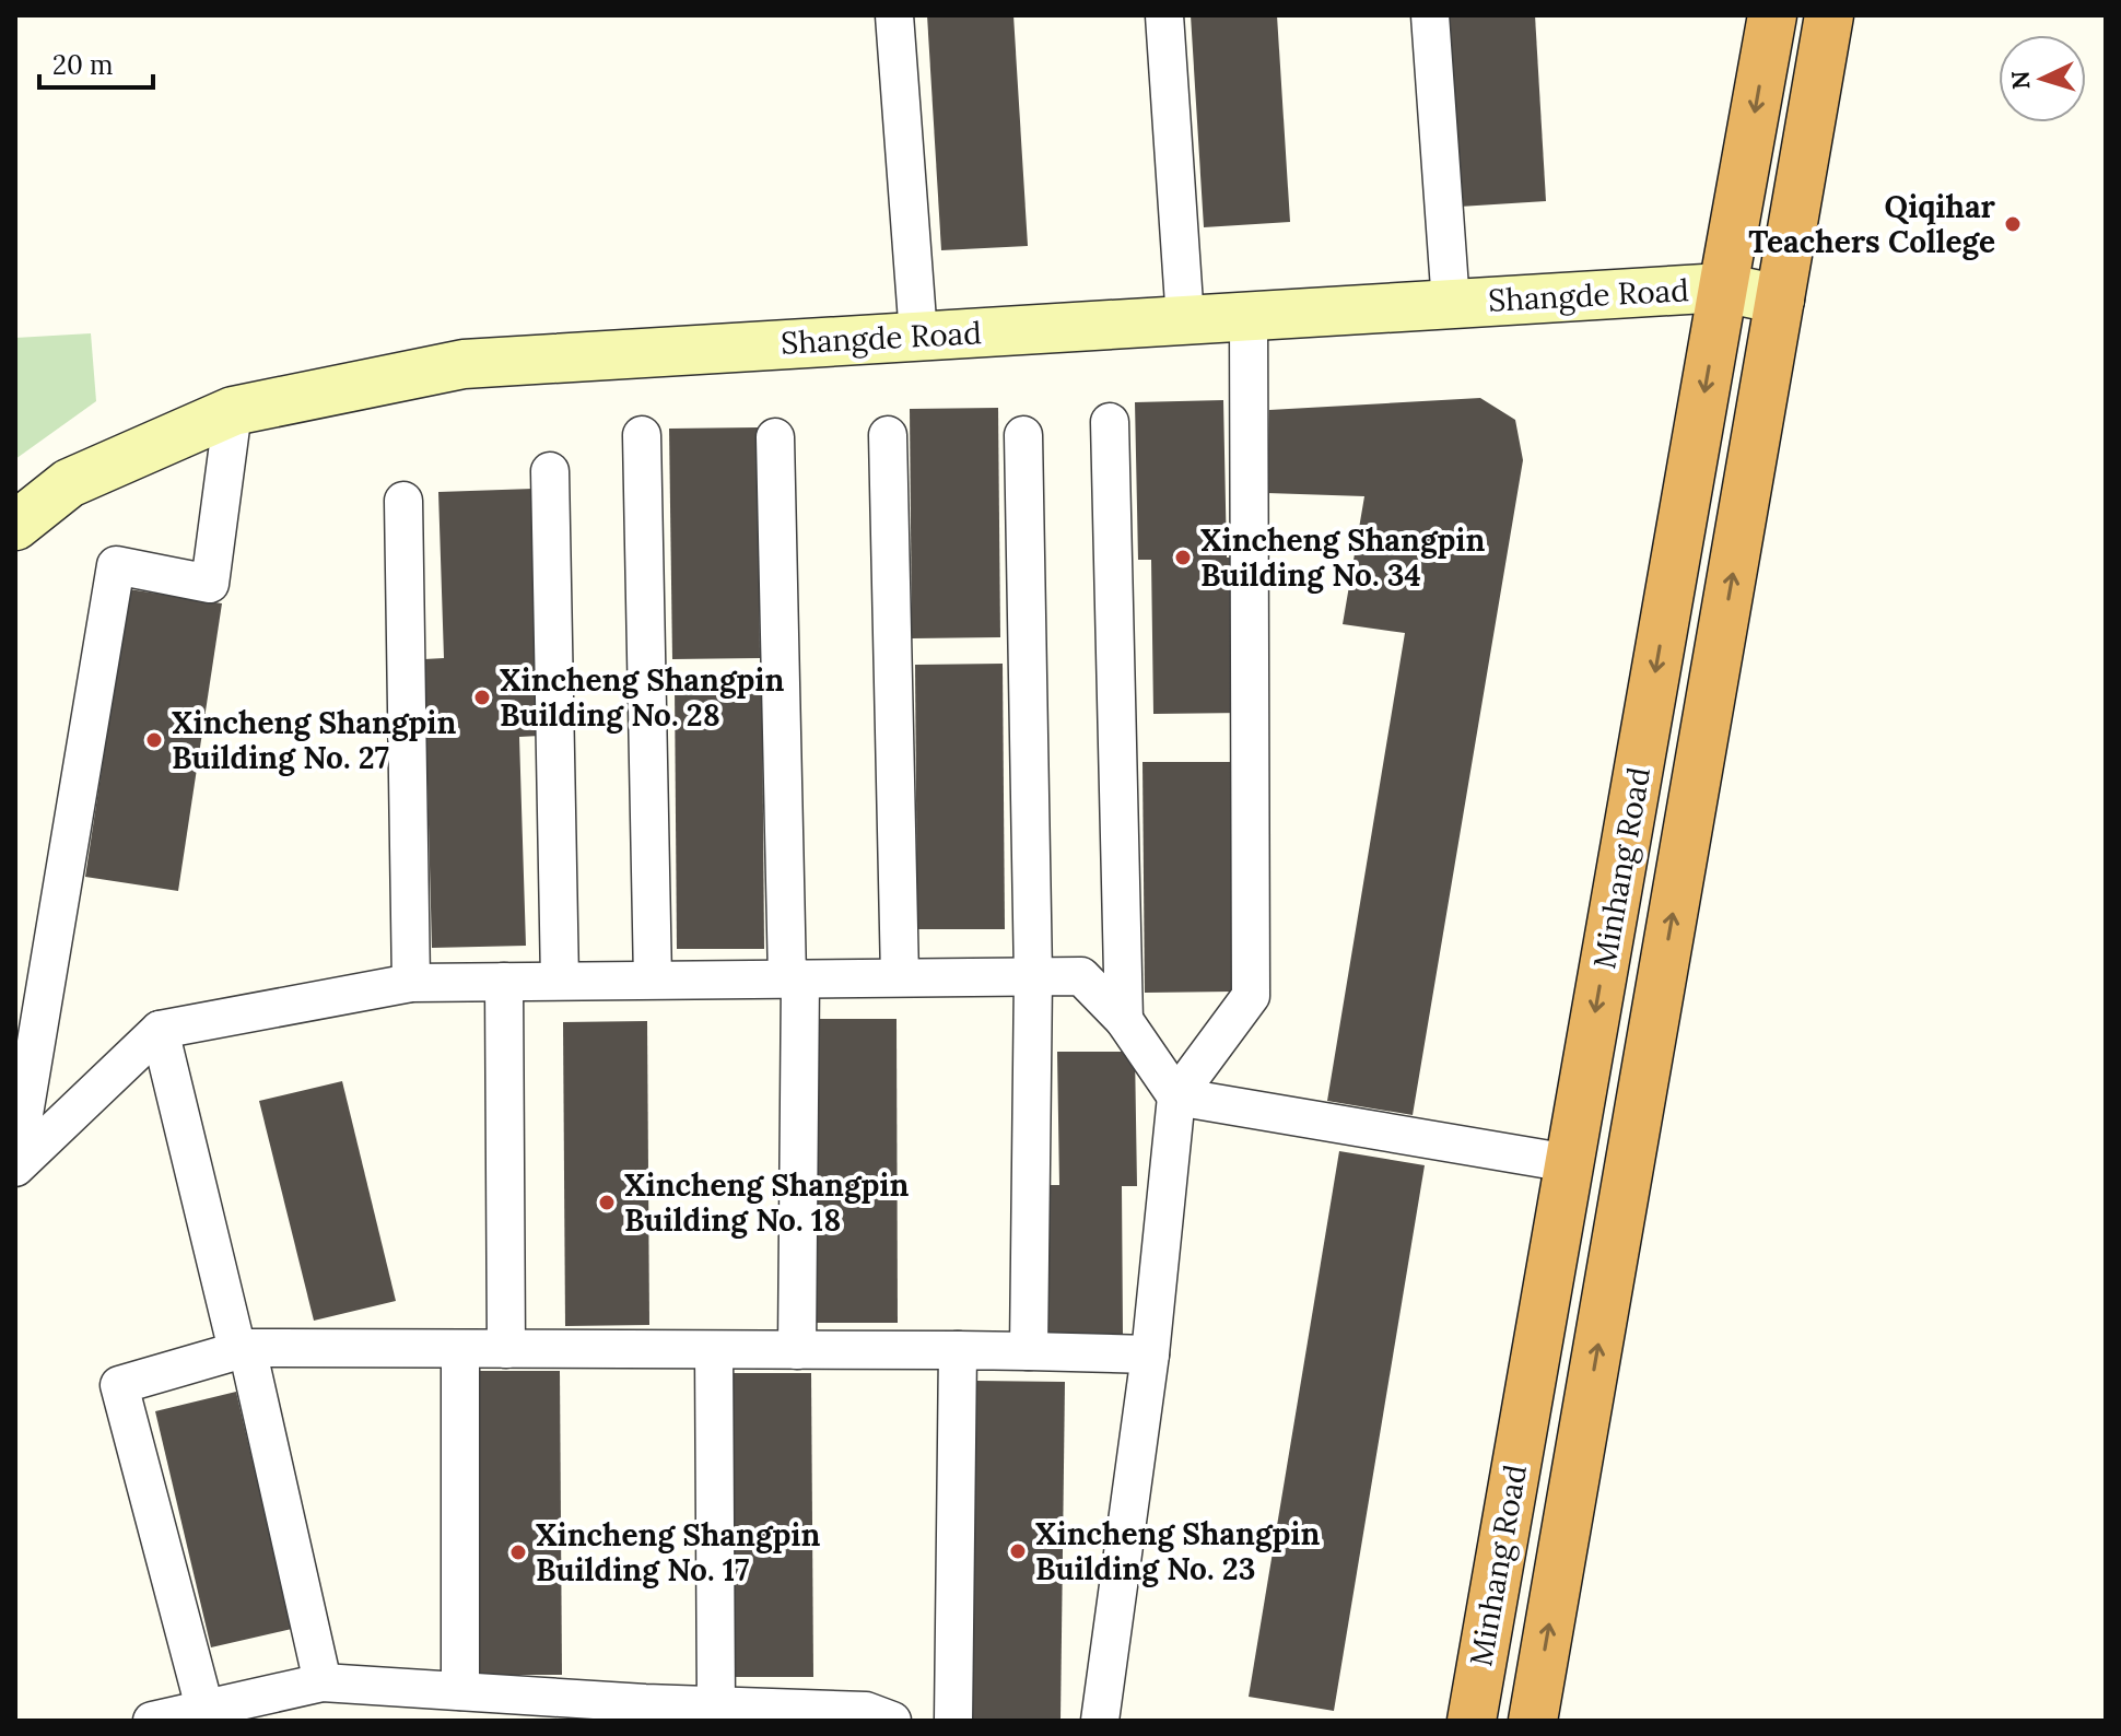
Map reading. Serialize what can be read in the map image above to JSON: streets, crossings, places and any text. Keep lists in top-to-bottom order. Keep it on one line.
{"streets":{"highway":["Minhang Road"],"street":["Shangde Road"]},"crossings":[["Shangde Road","Minhang Road"]],"places":["Qiqihar Teachers College","Xincheng Shangpin Building No. 34","Xincheng Shangpin Building No. 28","Xincheng Shangpin Building No. 27","Xincheng Shangpin Building No. 18","Xincheng Shangpin Building No. 23","Xincheng Shangpin Building No. 17"],"scale_bar":"20 m","north":"left"}
